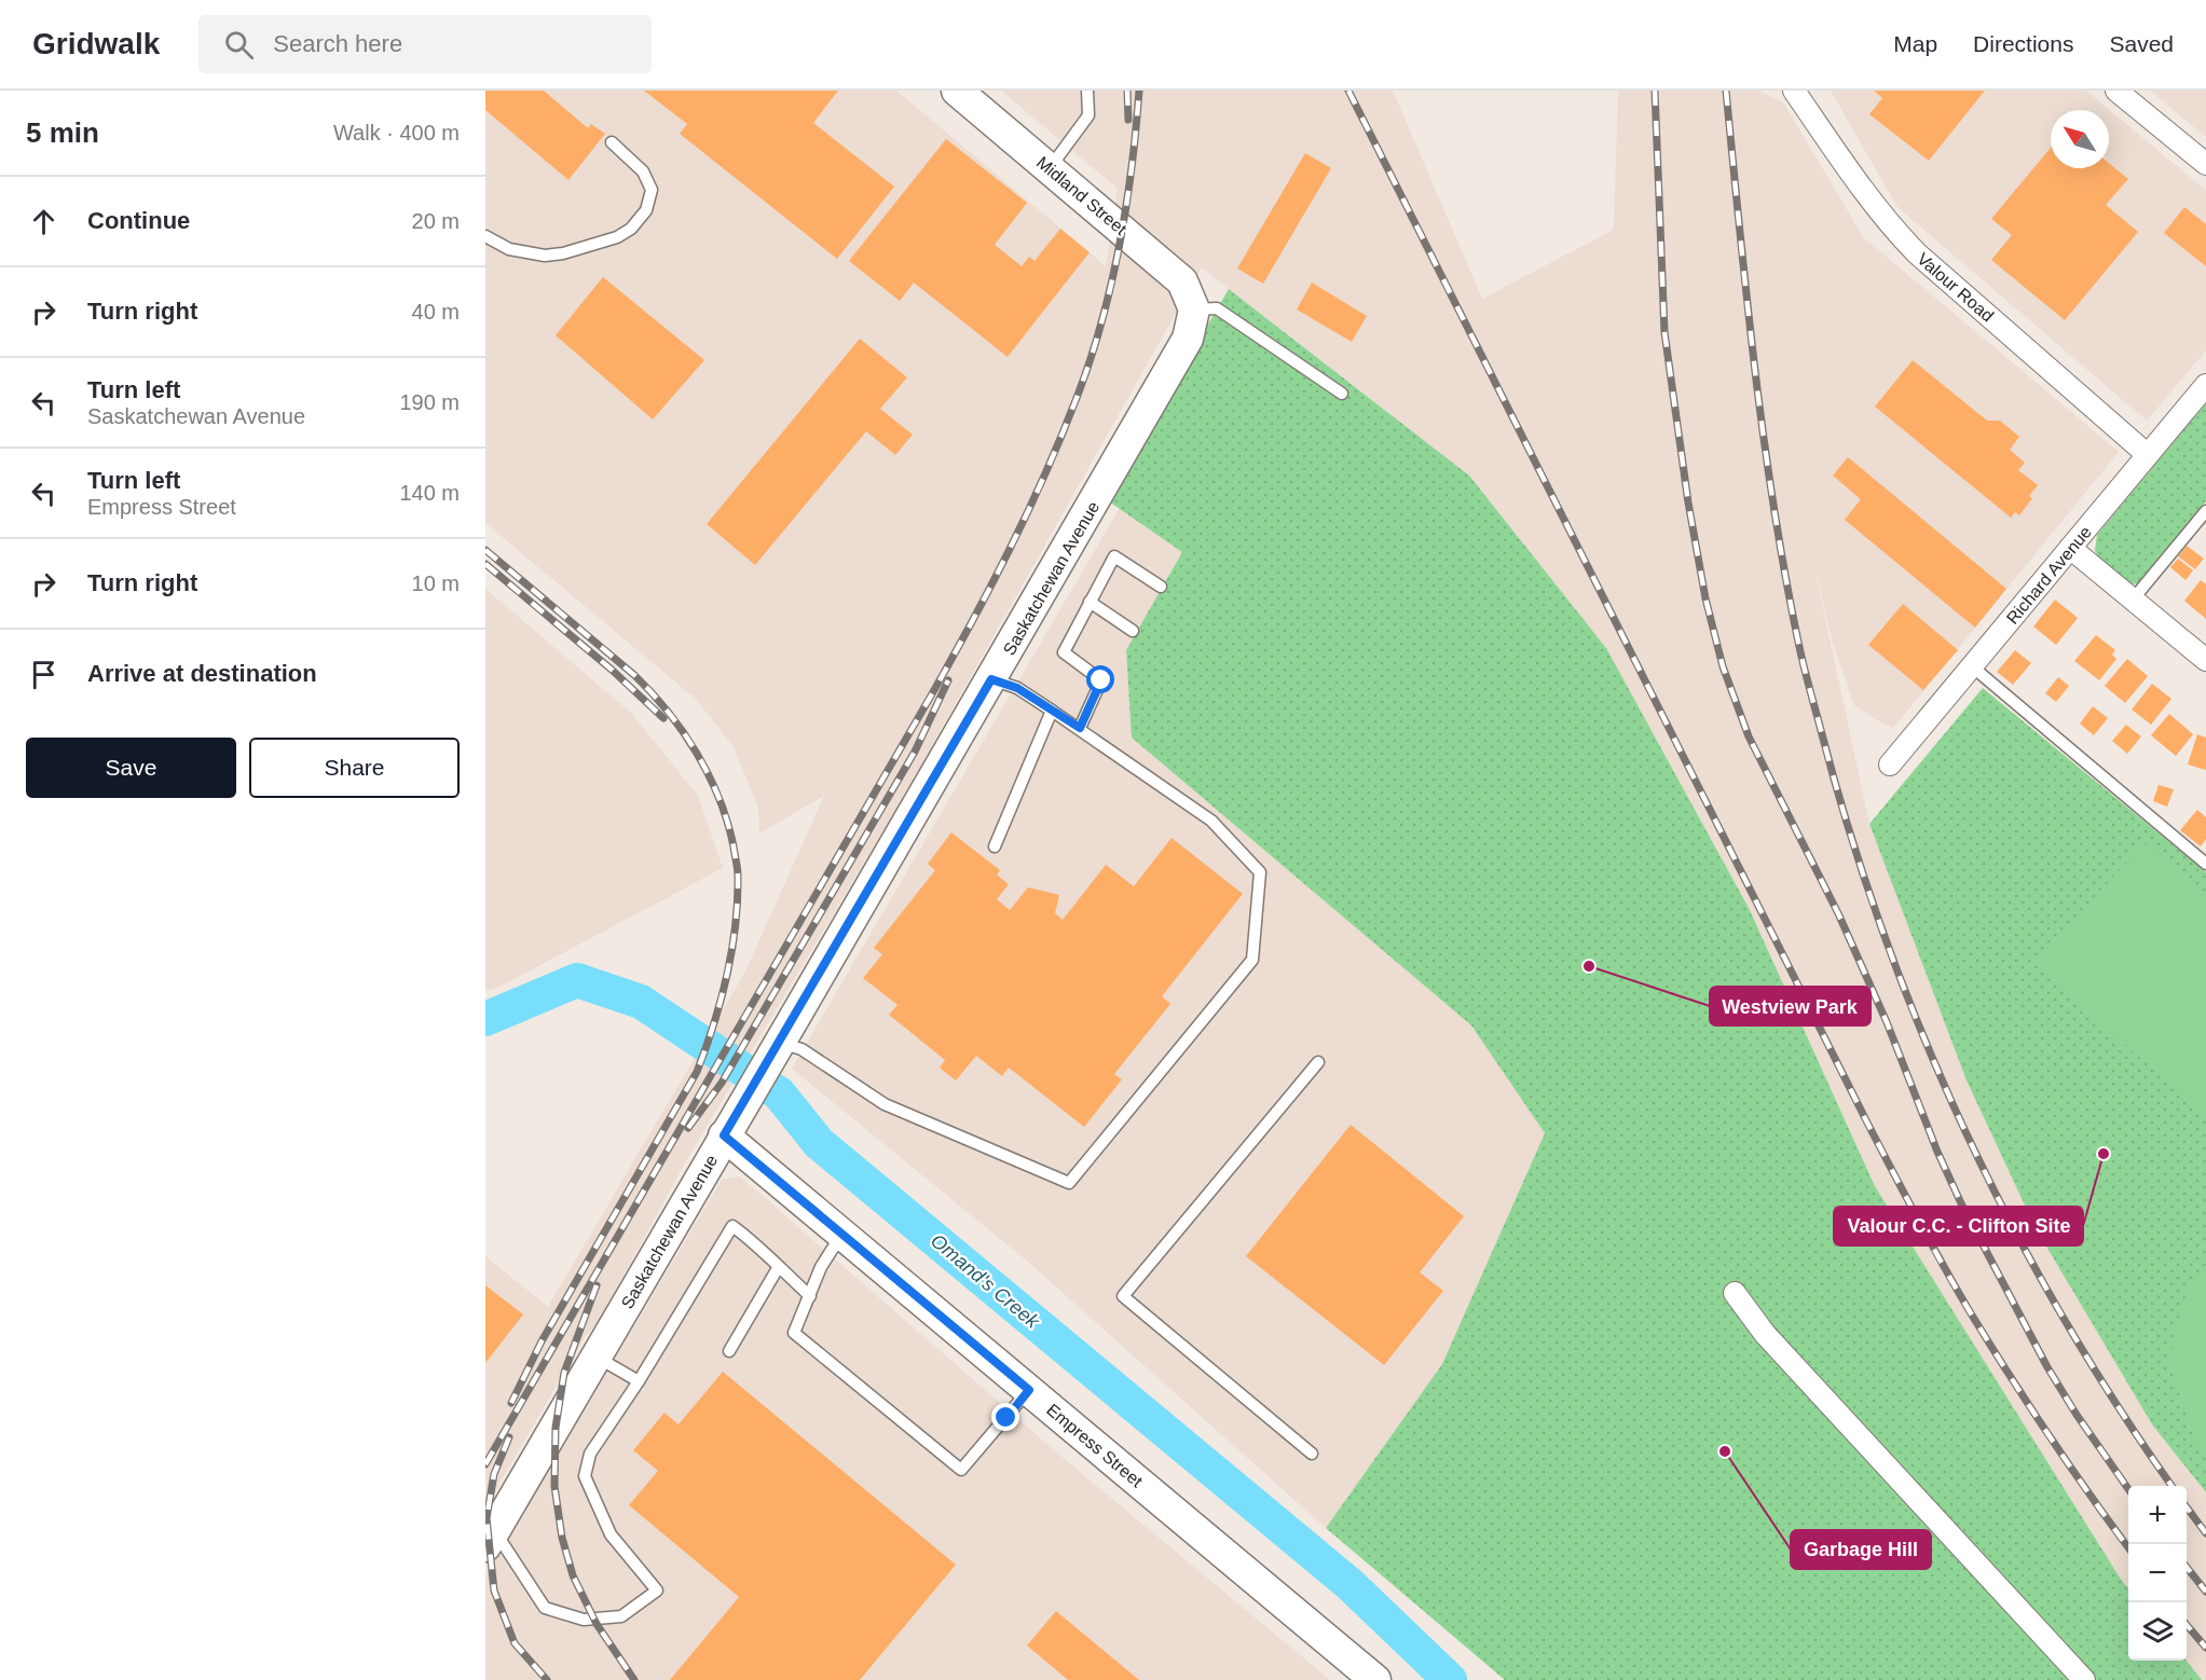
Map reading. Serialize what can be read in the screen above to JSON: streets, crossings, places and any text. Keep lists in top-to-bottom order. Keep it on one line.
{"streets":{"street":["Midland Street","Valour Road","Richard Avenue","Saskatchewan Avenue","Empress Street"]},"crossings":[["Midland Street","Saskatchewan Avenue"],["Valour Road","Richard Avenue"],["Saskatchewan Avenue","Empress Street"]],"water":["Omand's Creek"],"places":["Westview Park","Valour C.C. - Clifton Site","Garbage Hill"],"north":"top left","page":{"header":"Gridwalk","search":"Search here","nav":["Map","Directions","Saved"],"heading":["5 min","Walk · 400 m"],"list":[["Continue","20 m"],["Turn right","40 m"],["Turn left","Saskatchewan Avenue","190 m"],["Turn left","Empress Street","140 m"],["Turn right","10 m"],"Arrive at destination"],"buttons":["Save","Share"],"map_buttons":["+","−"]}}
